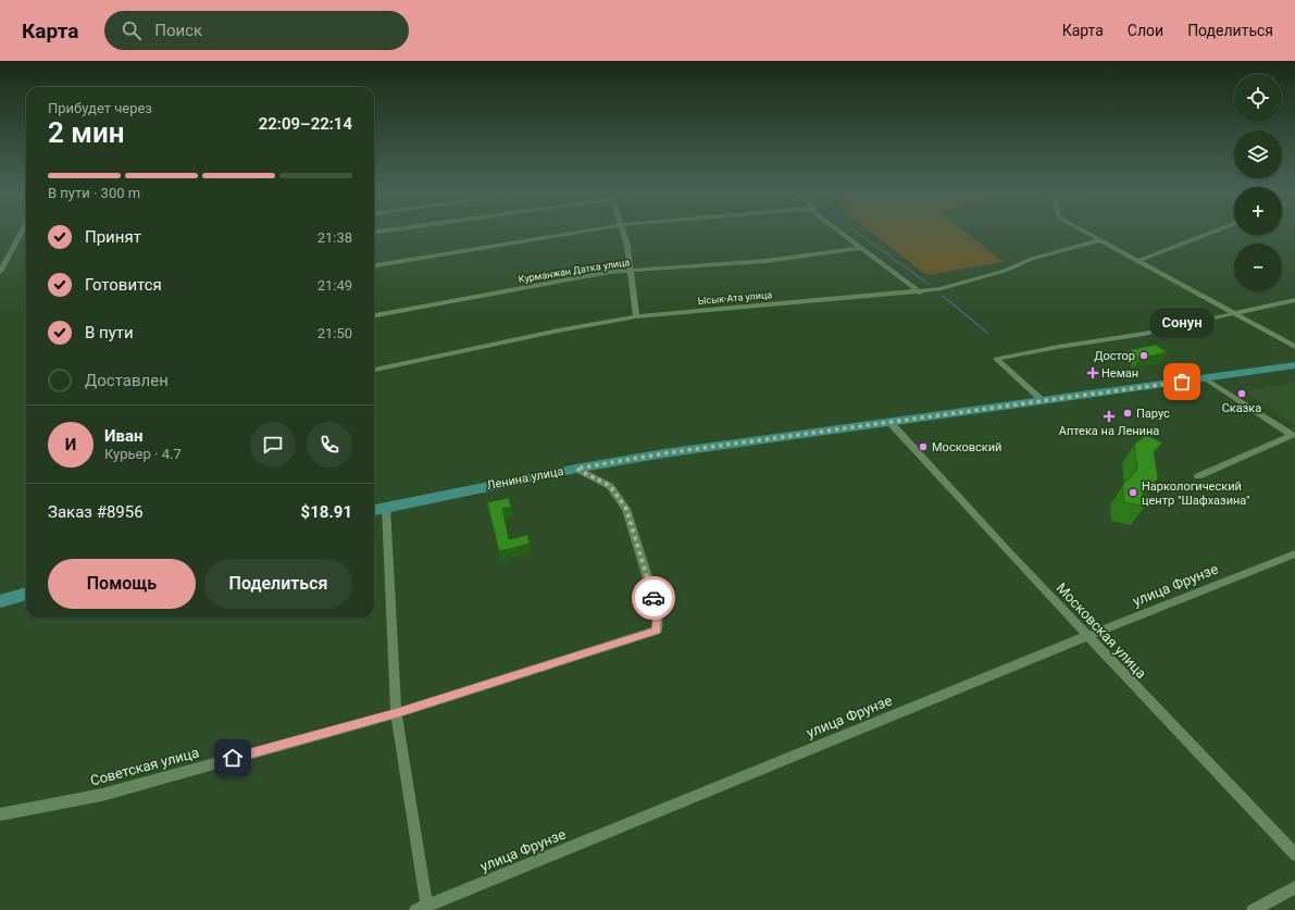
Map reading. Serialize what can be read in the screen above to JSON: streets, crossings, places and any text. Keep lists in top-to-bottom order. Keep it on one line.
{"streets":{"main road":["Ленина улица"],"street":["Курманжан Датка улица","Ысык-Ата улица","улица Фрунзе","Московская улица","Советская улица"]},"crossings":[["Ленина улица","Московская улица"],["Ленина улица","Советская улица"],["улица Фрунзе","Московская улица"]],"places":{"other":["Достор","Сонун","Сказка","Парус","Московский","Наркологический центр \"Шафхазина\""],"health":["Неман","Аптека на Ленина"]},"page":{"header":"Карта","search":"Поиск","nav":["Карта","Слои","Поделиться"],"map_buttons":["+","−"],"heading":["2 мин","Прибудет через","22:09–22:14"],"panel":["Иван","Курьер · 4.7","Заказ #8956","$18.91"],"bar":"В пути · 300 m","list":[["Принят","21:38"],["Готовится","21:49"],["В пути","21:50"],"Доставлен"],"bubble":"Сонун","round":"И","buttons":["Помощь","Поделиться"]}}
